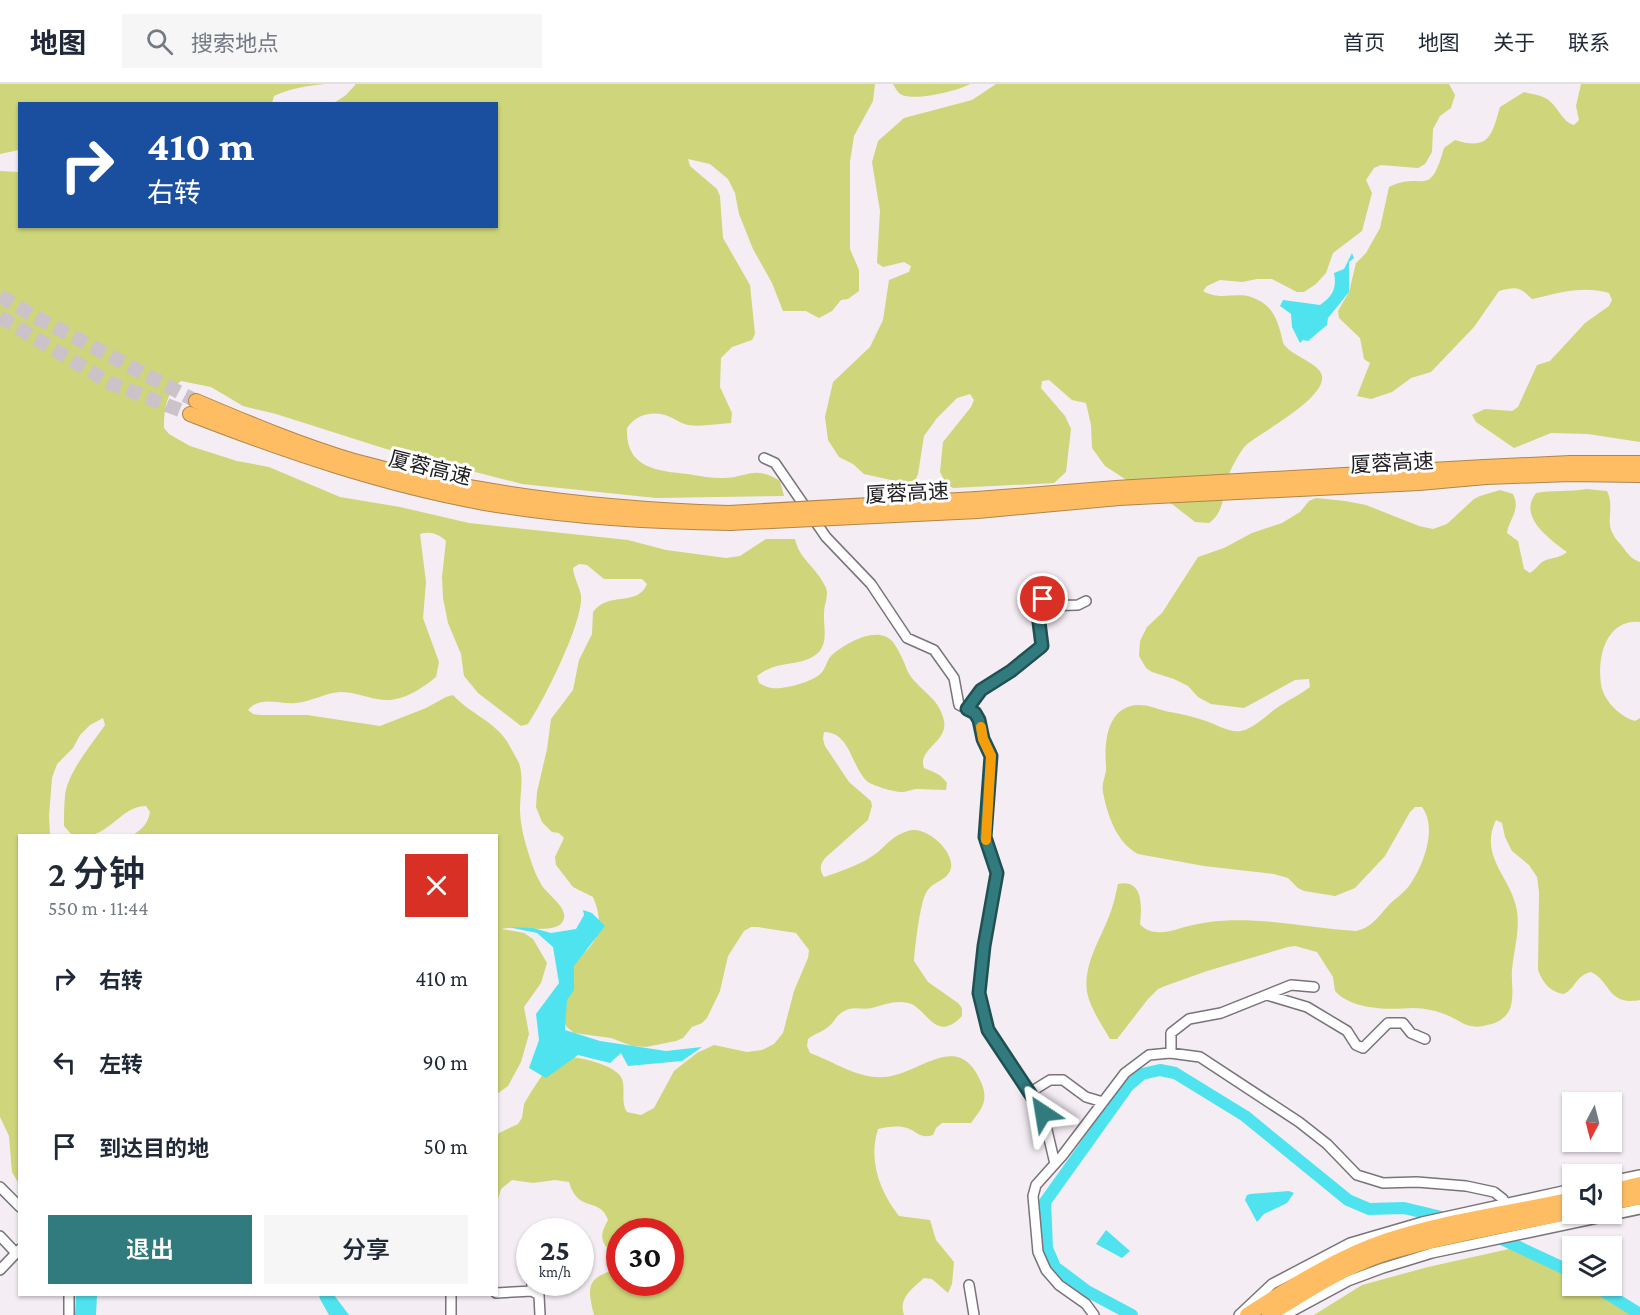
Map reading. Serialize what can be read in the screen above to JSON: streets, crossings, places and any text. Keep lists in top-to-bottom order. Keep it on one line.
{"streets":{"highway":["厦蓉高速"]},"north":"bottom","page":{"header":"地图","search":"搜索地点","nav":["首页","地图","关于","联系"],"turn":["410 m","右转"],"heading":["2 分钟","550 m · 11:44"],"list":[{"name":"右转","value":"410 m"},{"name":"左转","value":"90 m"},{"name":"到达目的地","value":"50 m"}],"buttons":["退出","分享"],"speed":"25 km/h","limit":"30"}}
